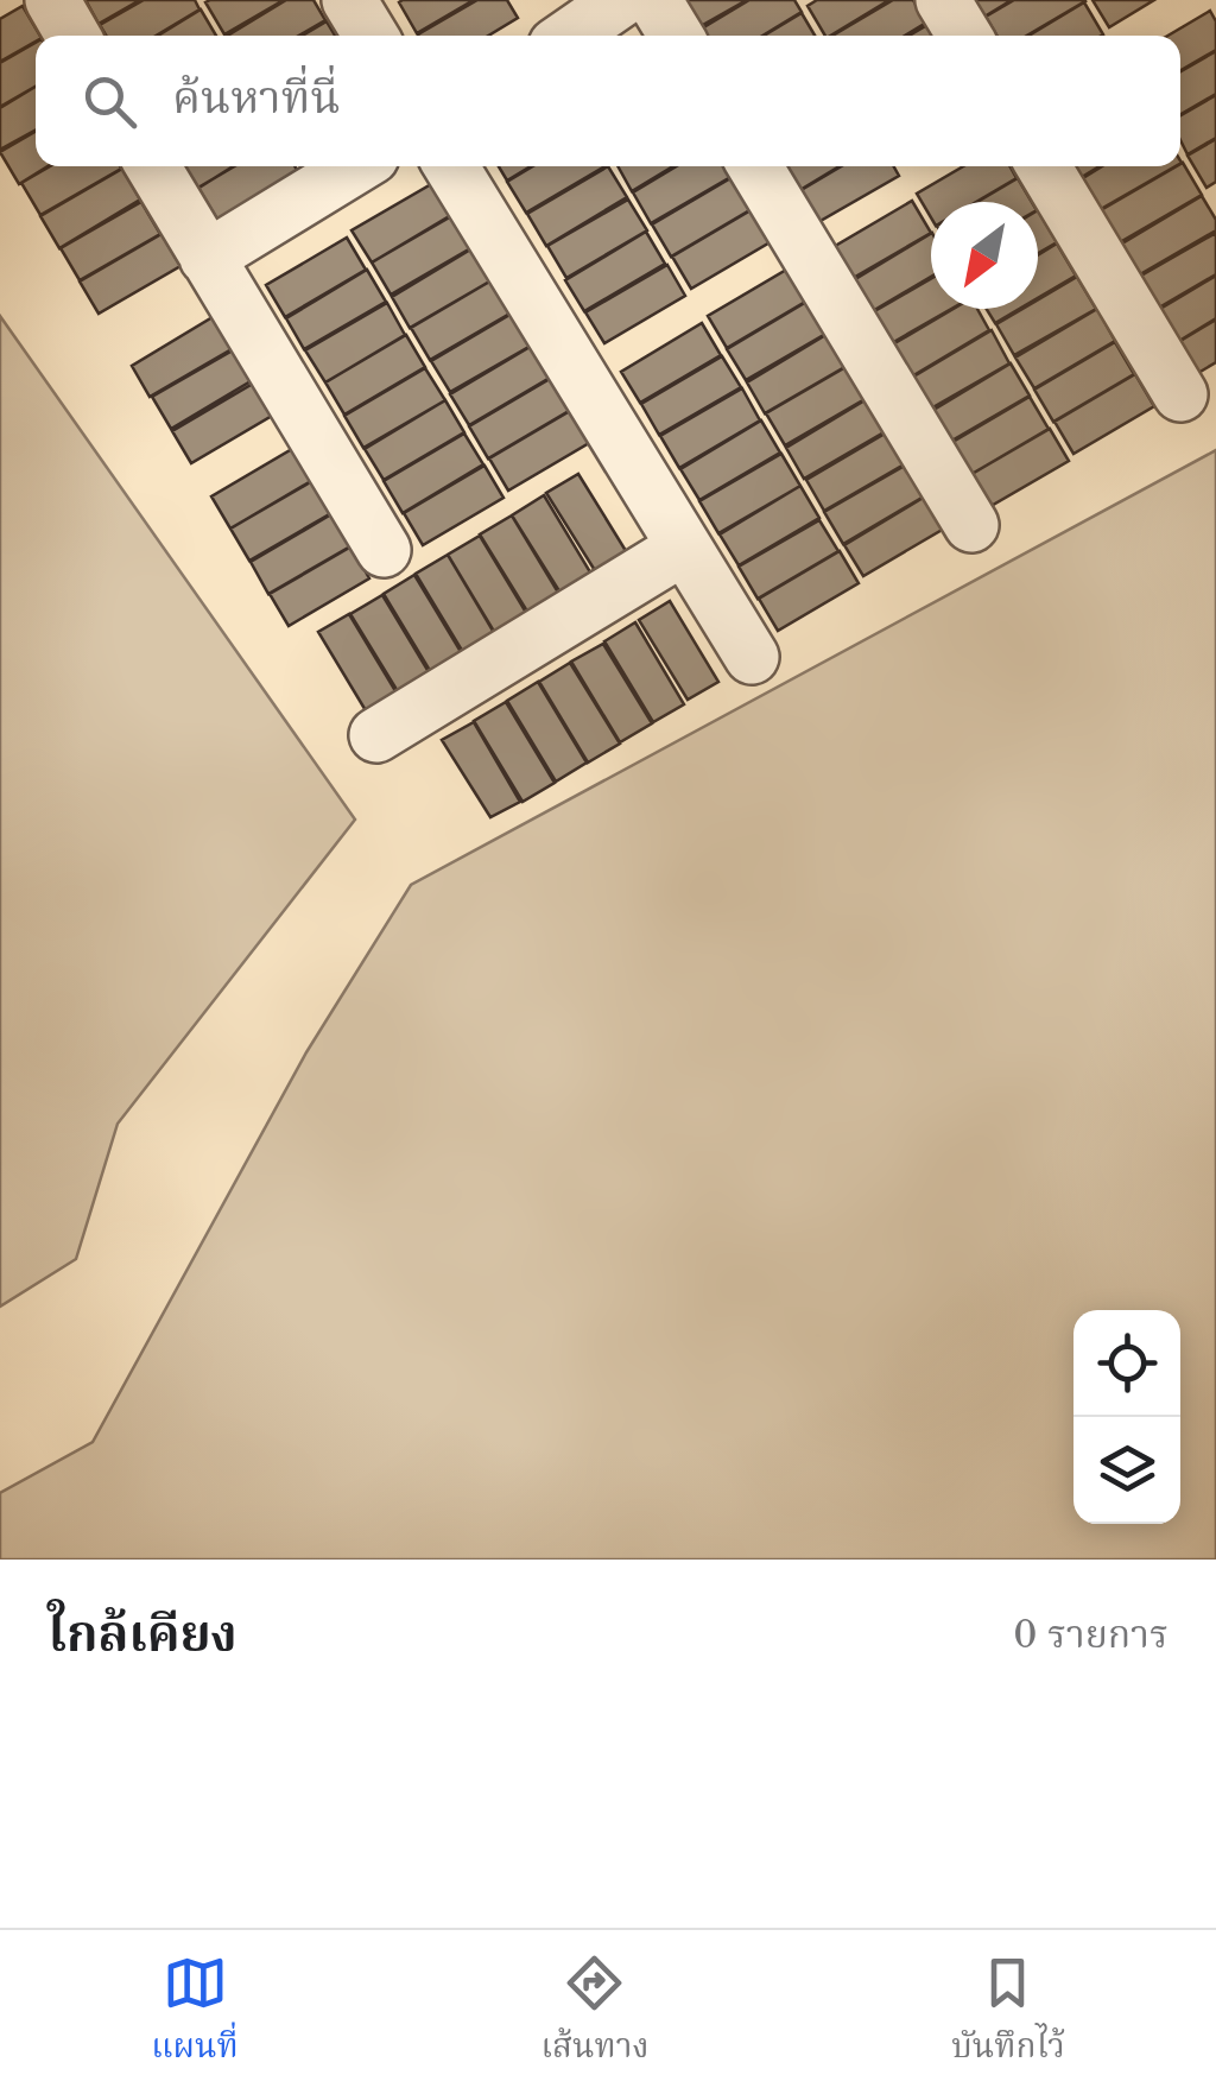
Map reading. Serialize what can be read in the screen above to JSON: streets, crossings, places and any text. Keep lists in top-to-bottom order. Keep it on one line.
{"north":"bottom left","page":{"search":"ค้นหาที่นี่","heading":["ใกล้เคียง","0 รายการ"],"nav":["แผนที่","เส้นทาง","บันทึกไว้"]}}
